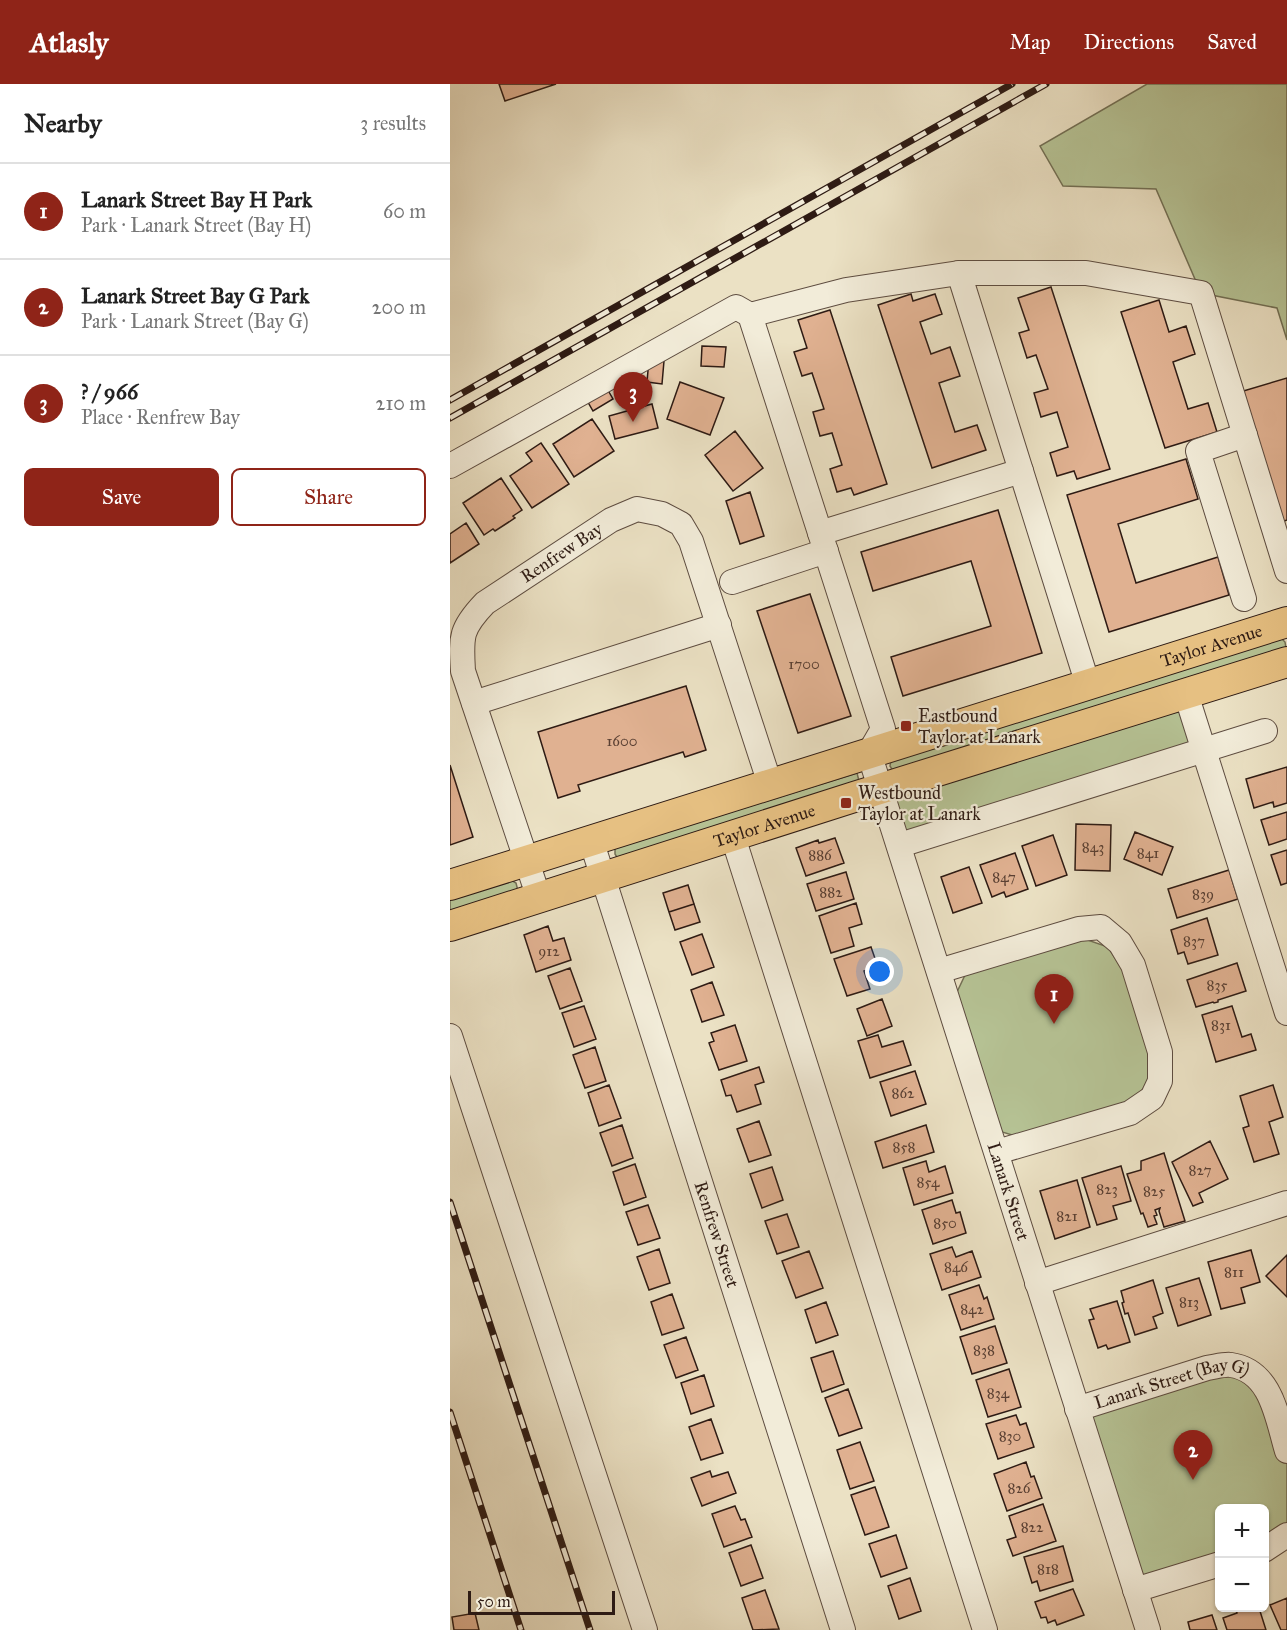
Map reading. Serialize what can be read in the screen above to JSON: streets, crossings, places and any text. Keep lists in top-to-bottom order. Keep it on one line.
{"streets":{"main road":["Taylor Avenue"],"street":["Renfrew Bay","Lanark Street","Renfrew Street","Lanark Street (Bay G)"]},"crossings":[["Renfrew Bay","Taylor Avenue"],["Taylor Avenue","Lanark Street"],["Taylor Avenue","Renfrew Street"],["Lanark Street","Lanark Street (Bay G)"]],"places":{"transit":["Eastbound Taylor at Lanark","Westbound Taylor at Lanark"]},"house_numbers":["1700","1600","843","841","886","847","882","839","837","912","835","831","862","858","827","854","823","825","821","850","846","811","813","842","838","834","830","826","822","818"],"scale_bar":"50 m","page":{"header":"Atlasly","nav":["Map","Directions","Saved"],"heading":["Nearby","3 results"],"list":[{"mark":"1","name":"Lanark Street Bay H Park","note":"Park · Lanark Street (Bay H)","value":"60 m"},{"mark":"2","name":"Lanark Street Bay G Park","note":"Park · Lanark Street (Bay G)","value":"200 m"},{"mark":"3","name":"? / 966","note":"Place · Renfrew Bay","value":"210 m"}],"pins":["3","1","2"],"buttons":["Save","Share"],"map_buttons":["+","−"],"scale":"50 m"}}
